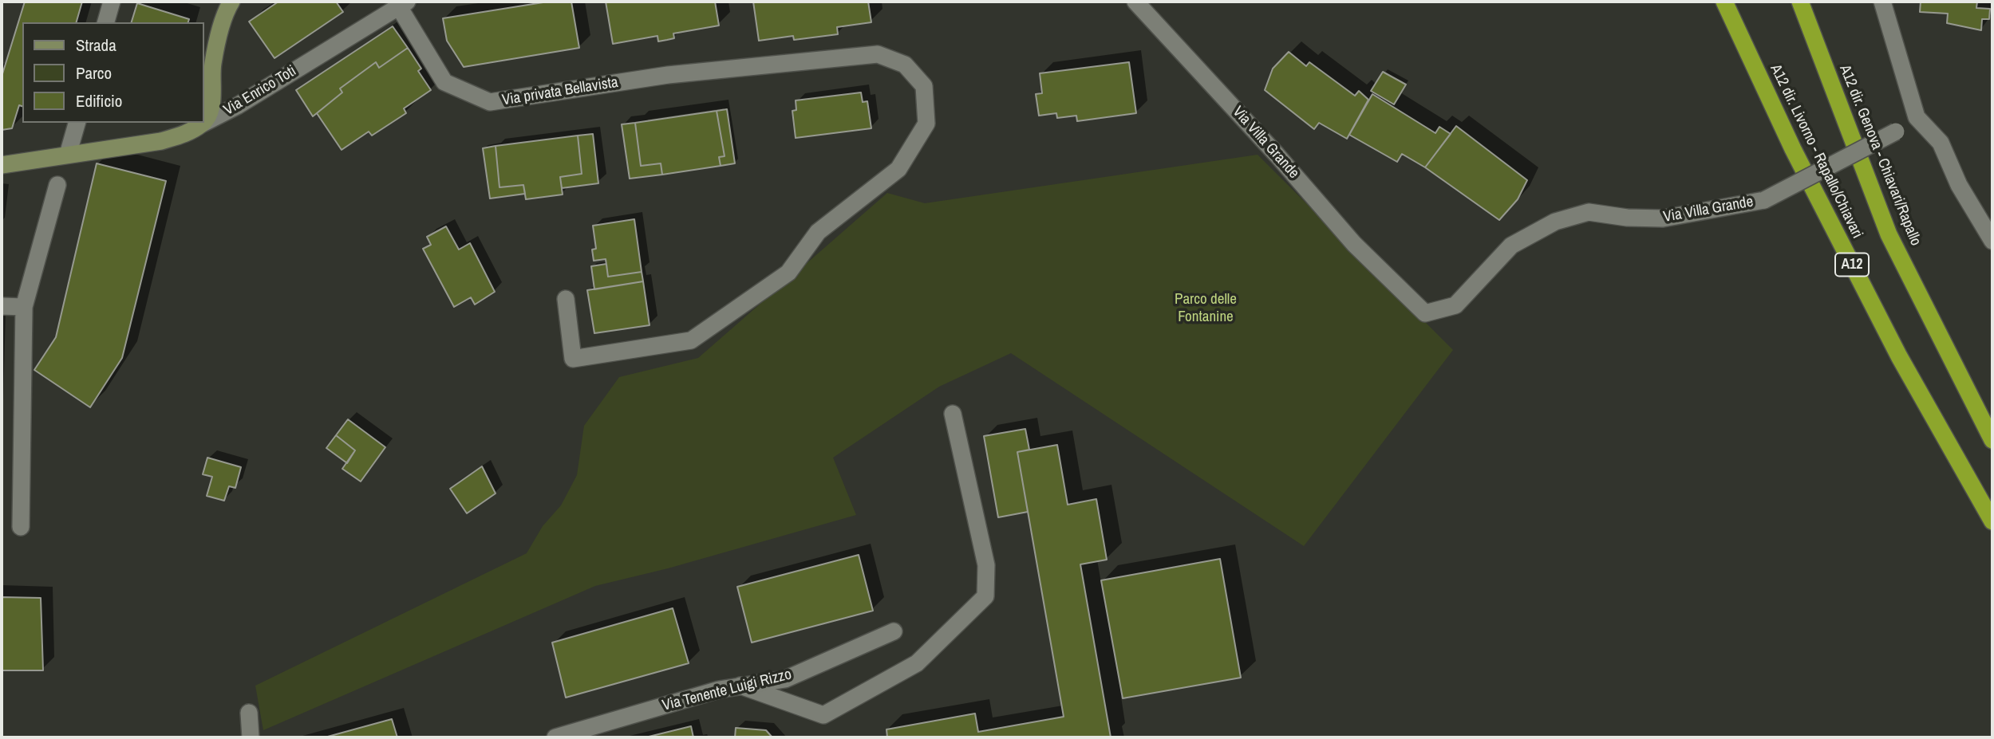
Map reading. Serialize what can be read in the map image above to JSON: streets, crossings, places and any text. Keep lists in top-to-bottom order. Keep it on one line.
{"streets":{"highway":["A12 dir. Livorno - Rapallo/Chiavari","A12 dir. Genova - Chiavari/Rapallo","A12"],"street":["Via Enrico Toti","Via privata Bellavista","Via Villa Grande","Via Tenente Luigi Rizzo"]},"crossings":[["Via Enrico Toti","Via privata Bellavista"]],"parks":["Parco delle Fontanine"],"legend":["Strada","Parco","Edificio"]}
